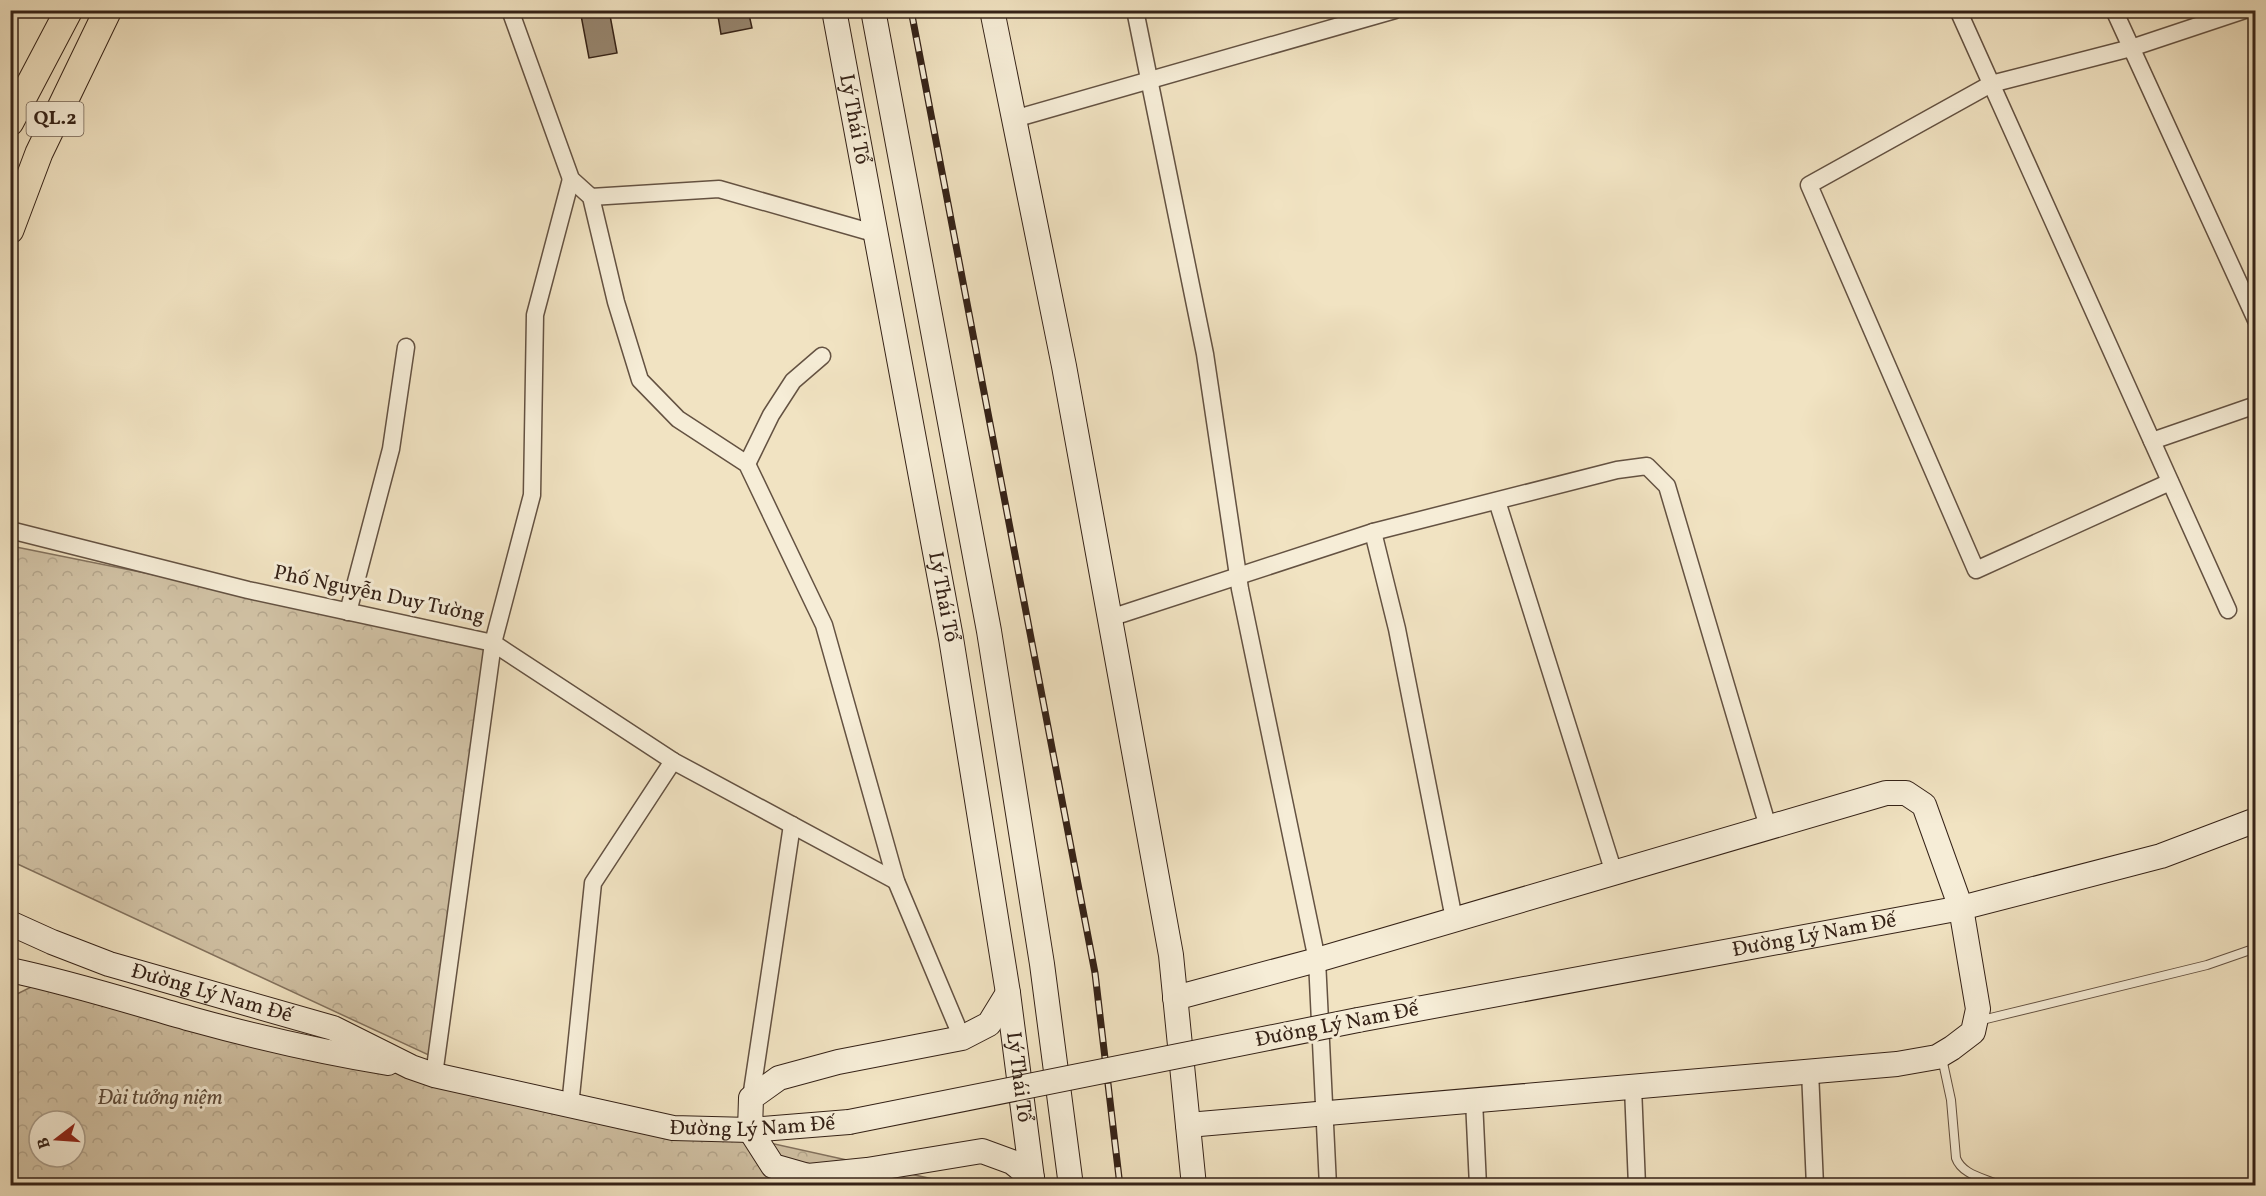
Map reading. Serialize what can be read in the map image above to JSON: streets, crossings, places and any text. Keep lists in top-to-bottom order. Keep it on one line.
{"streets":{"main road":["QL.2"],"street":["Lý Thái Tổ","Phố Nguyễn Duy Tường","Đường Lý Nam Đế"]},"parks":["Đài tưởng niệm"],"north":"left"}
